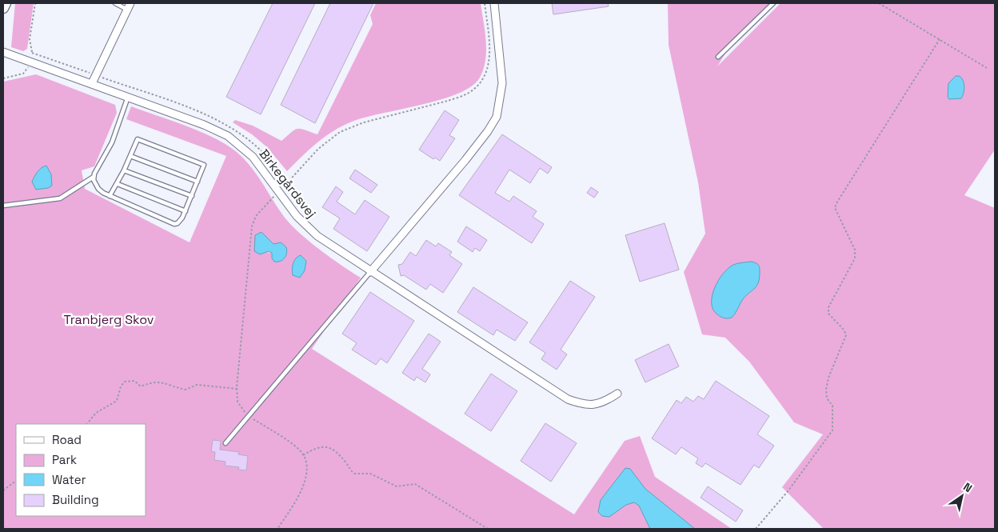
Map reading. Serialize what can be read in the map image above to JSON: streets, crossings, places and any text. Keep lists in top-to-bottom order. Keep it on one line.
{"streets":{"street":["Birkegårdsvej"]},"parks":["Tranbjerg Skov"],"legend":["Road","Park","Water","Building"],"north":"top right"}
